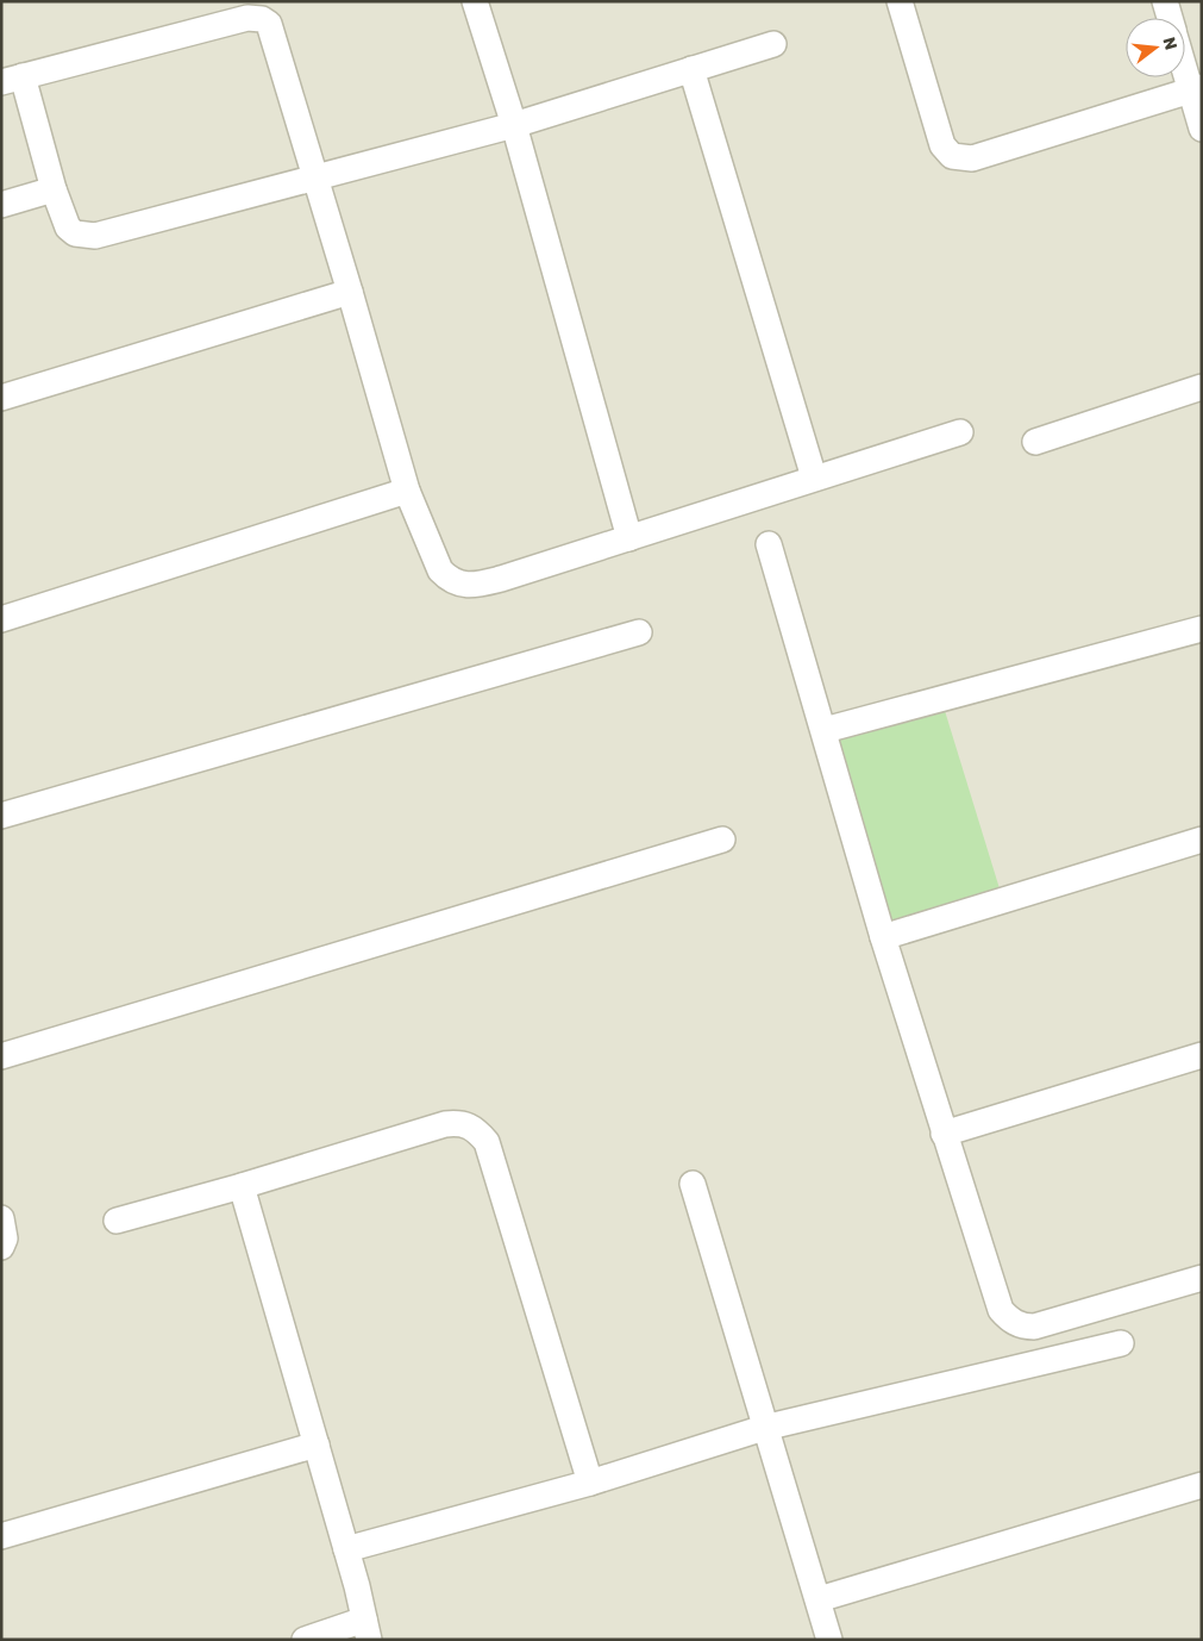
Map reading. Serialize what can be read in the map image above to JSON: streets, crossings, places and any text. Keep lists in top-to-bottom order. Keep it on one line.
{"north":"right"}
